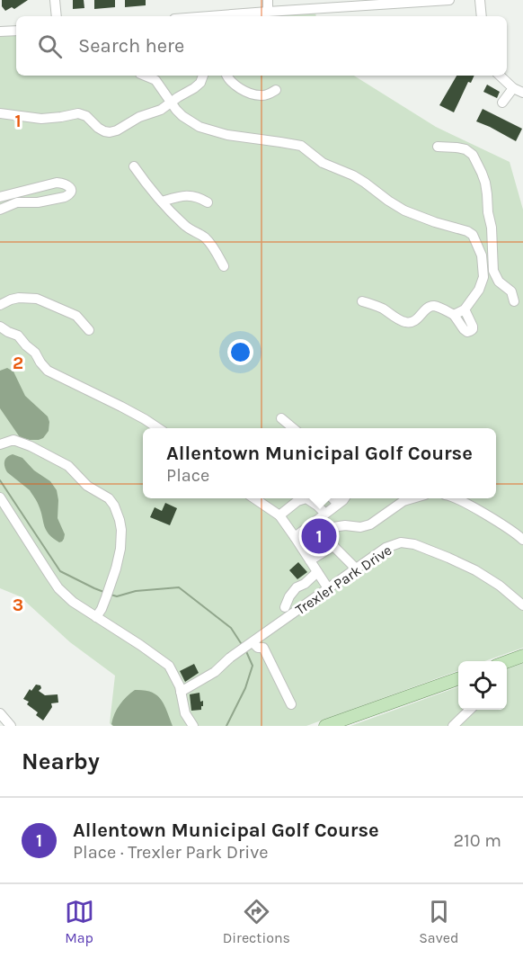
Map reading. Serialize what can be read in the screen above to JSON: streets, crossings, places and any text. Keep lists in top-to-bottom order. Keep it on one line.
{"streets":{"street":["Trexler Park Drive"]},"page":{"search":"Search here","popup":["Allentown Municipal Golf Course","Place"],"pins":"1","heading":"Nearby","list":[{"mark":"1","name":"Allentown Municipal Golf Course","note":"Place · Trexler Park Drive","value":"210 m"}],"nav":["Map","Directions","Saved"]},"grid":{"rows":["1","2","3"]}}
